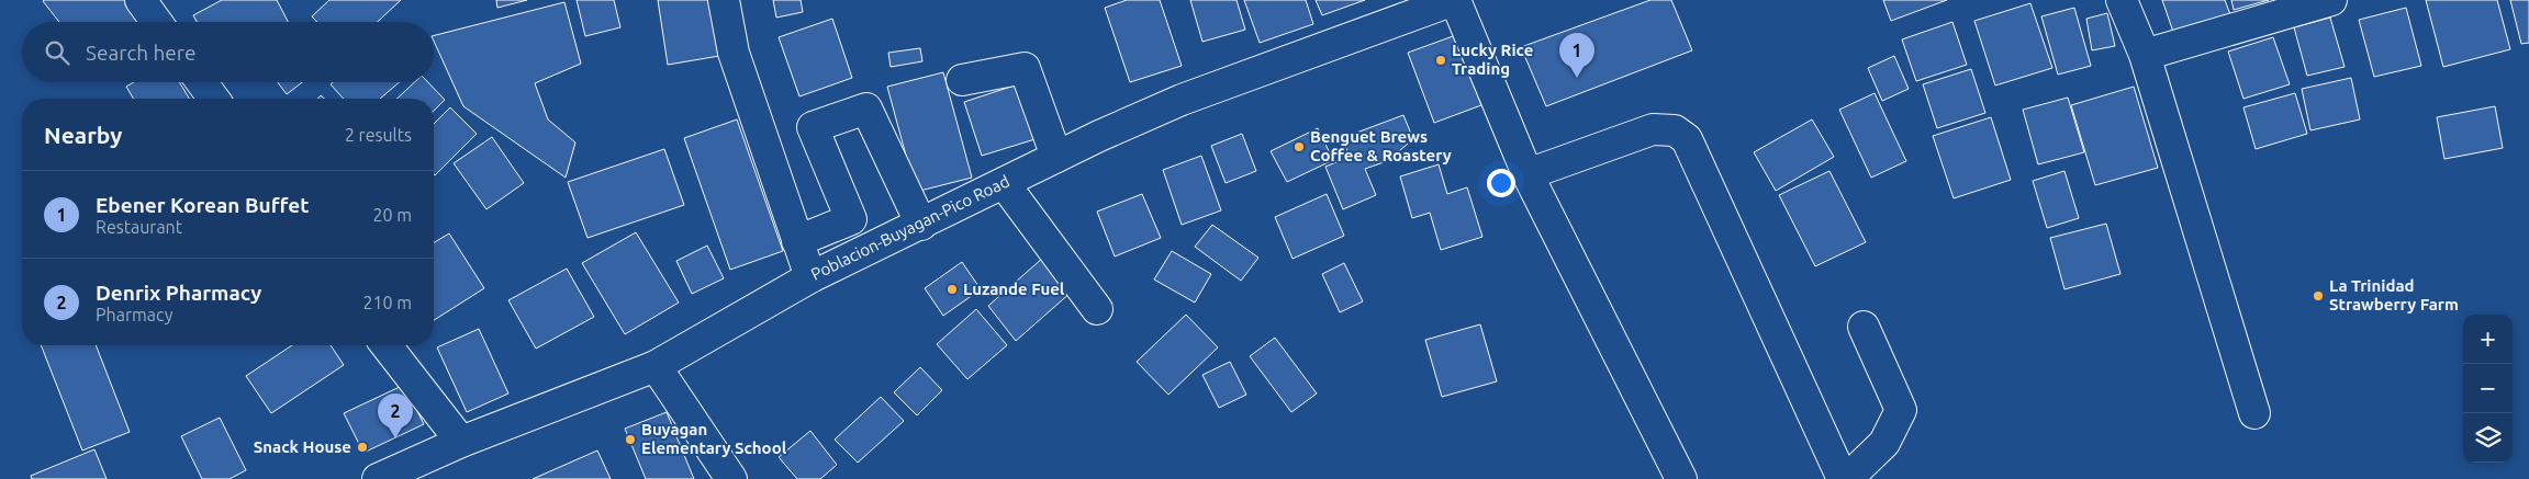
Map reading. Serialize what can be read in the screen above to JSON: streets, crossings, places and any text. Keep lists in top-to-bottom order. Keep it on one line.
{"streets":{"street":["Poblacion-Buyagan-Pico Road"]},"places":["Lucky Rice Trading","Benguet Brews Coffee & Roastery","Luzande Fuel","La Trinidad Strawberry Farm","Buyagan Elementary School","Snack House"],"page":{"search":"Search here","pins":["1","2"],"heading":["Nearby","2 results"],"list":[{"mark":"1","name":"Ebener Korean Buffet","note":"Restaurant","value":"20 m"},{"mark":"2","name":"Denrix Pharmacy","note":"Pharmacy","value":"210 m"}],"map_buttons":["+","−"]}}
